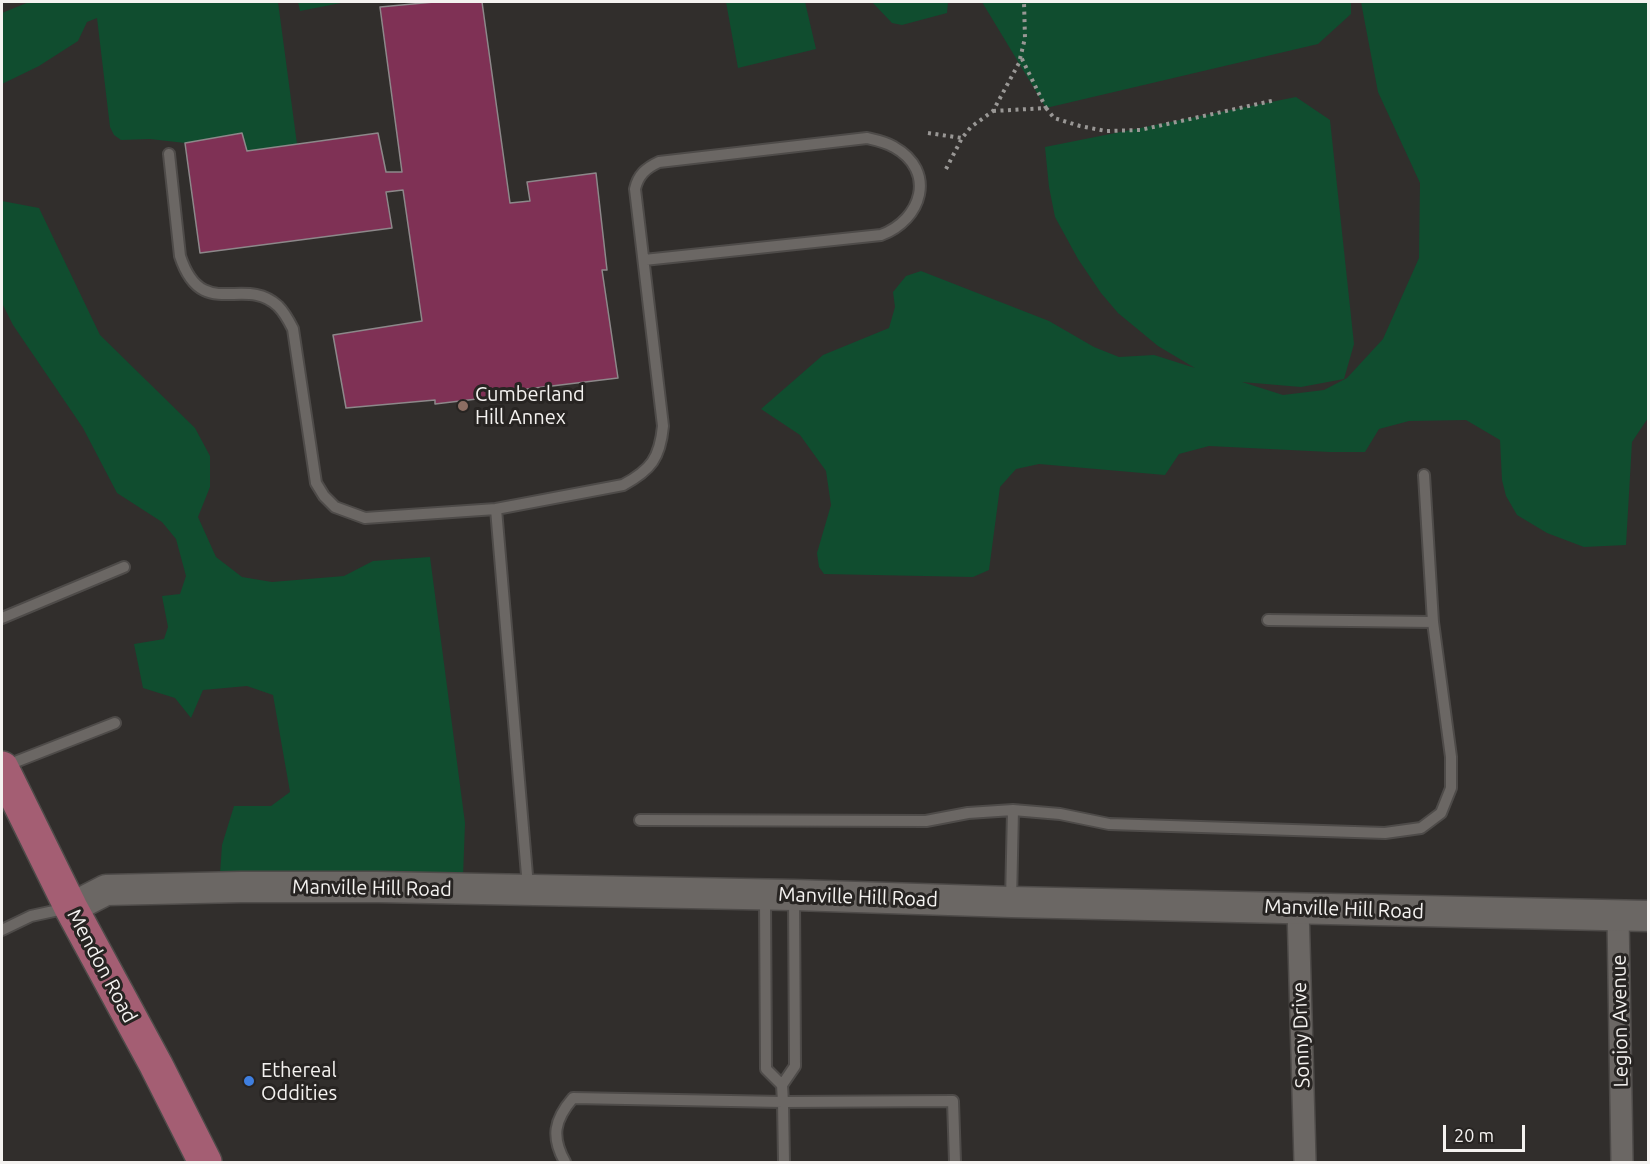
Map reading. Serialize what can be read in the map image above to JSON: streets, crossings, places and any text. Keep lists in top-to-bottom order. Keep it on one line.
{"streets":{"main road":["Manville Hill Road","Mendon Road"],"street":["Legion Avenue","Sonny Drive"]},"crossings":[["Manville Hill Road","Mendon Road"],["Manville Hill Road","Legion Avenue"],["Manville Hill Road","Sonny Drive"]],"places":["Cumberland Hill Annex","Ethereal Oddities"],"scale_bar":"20 m"}
